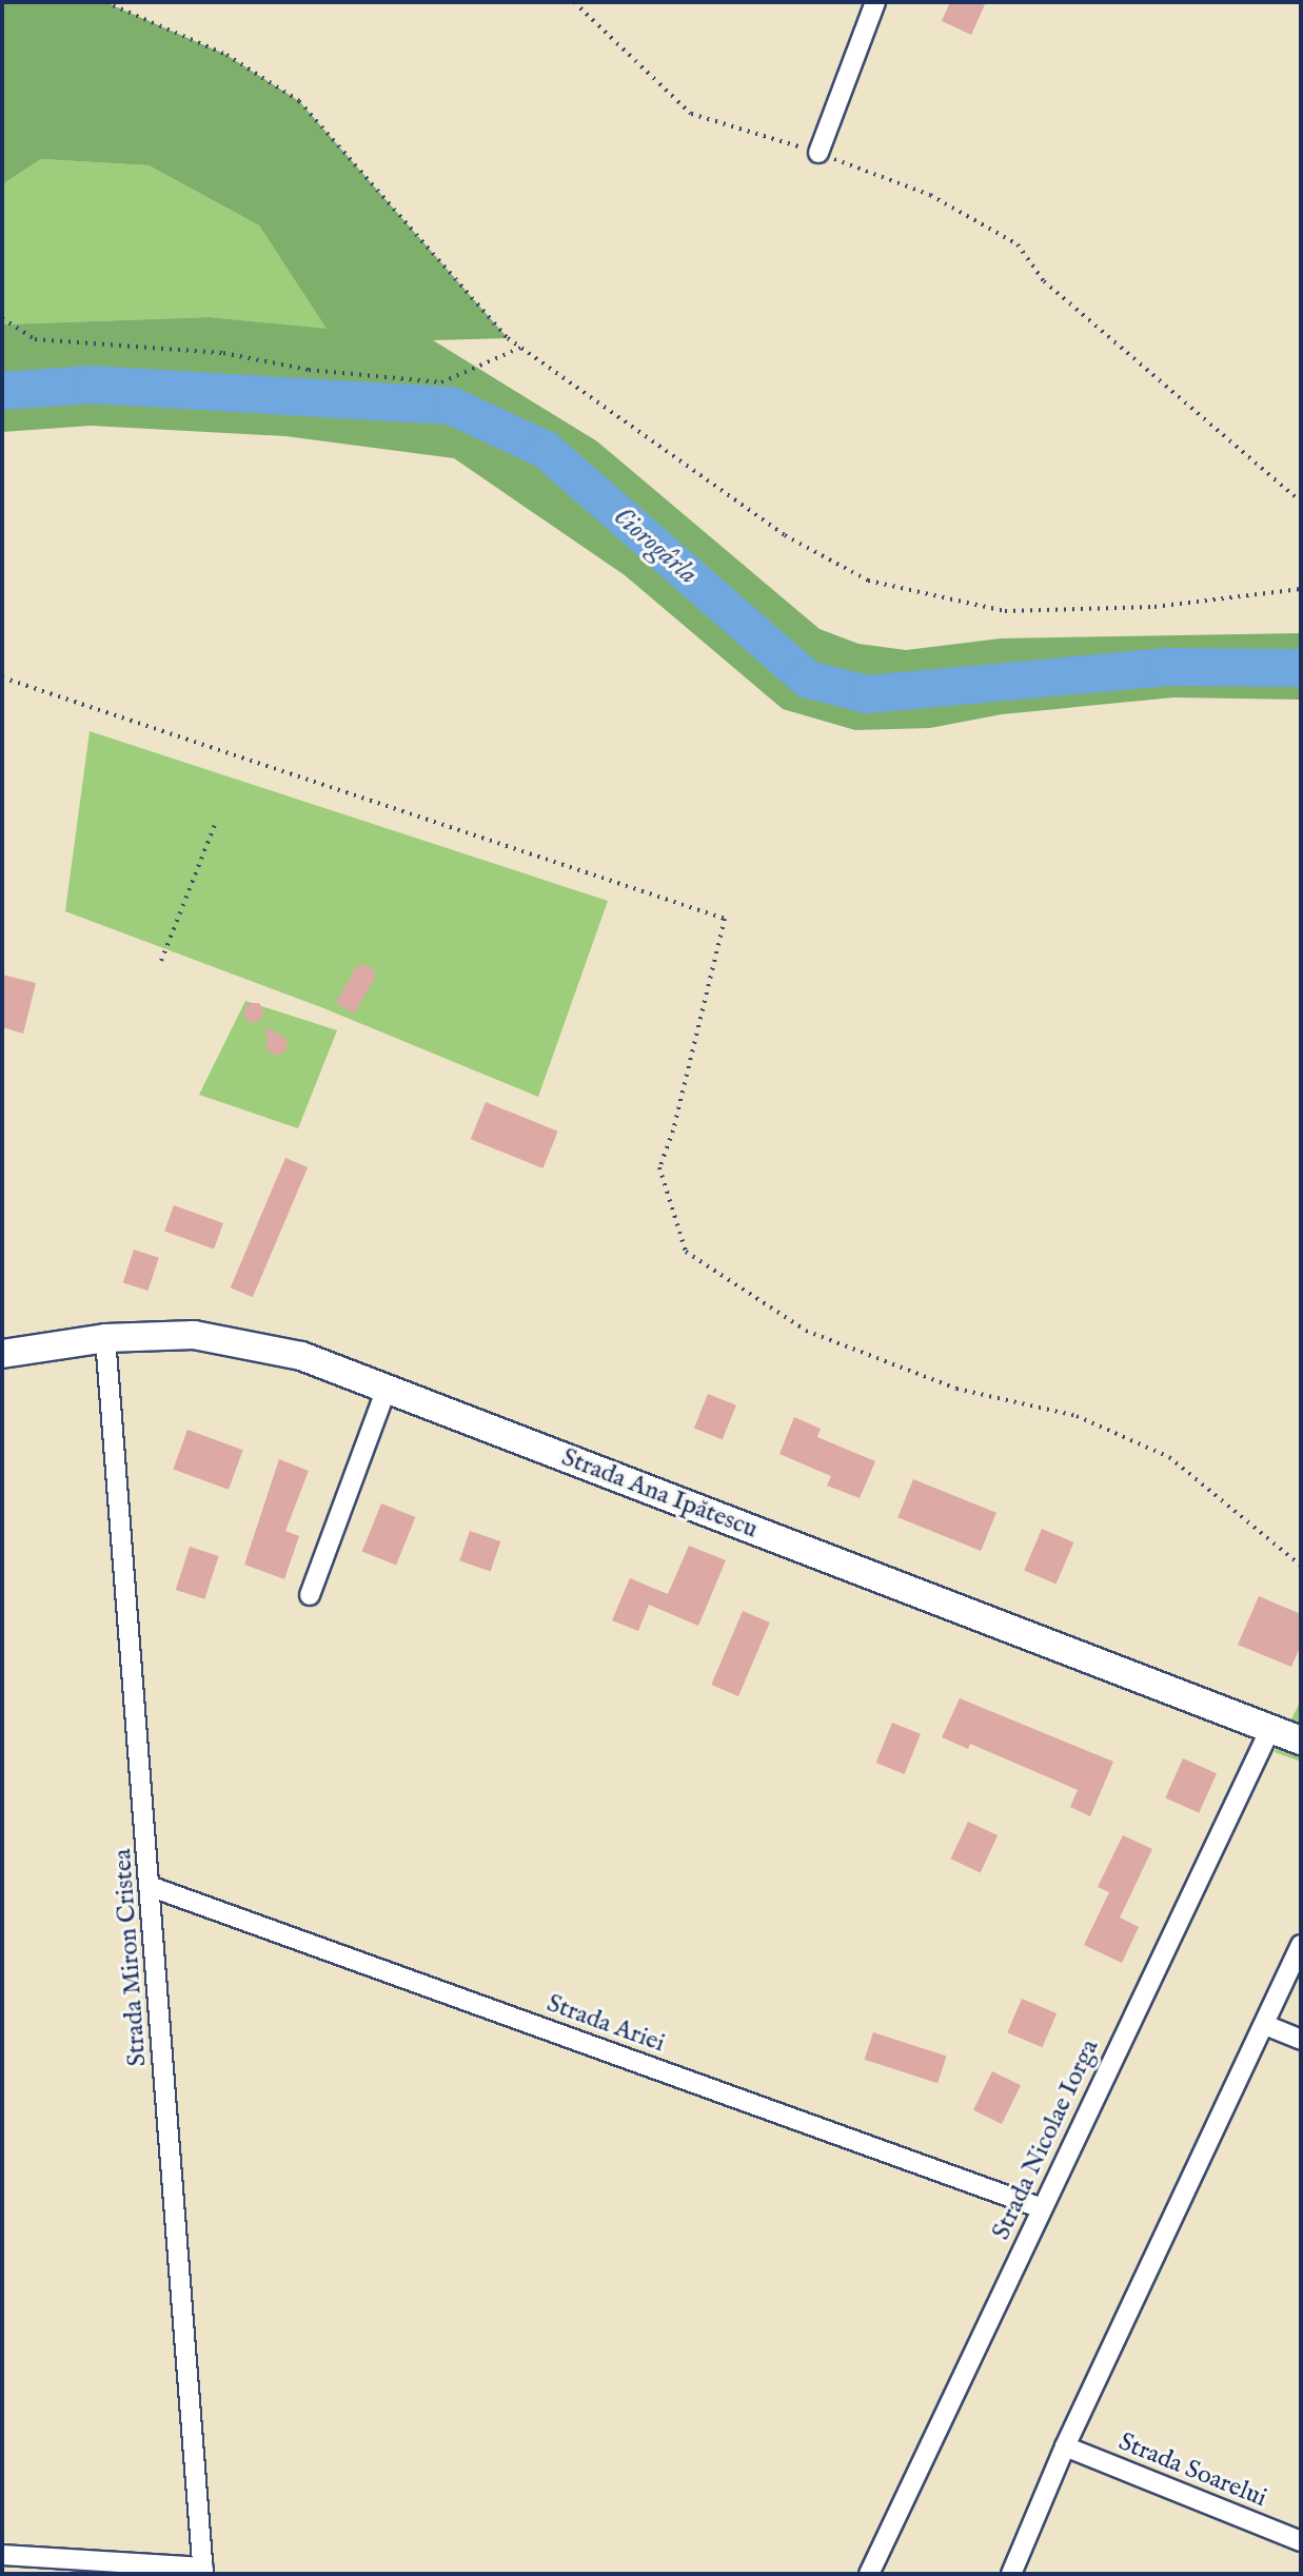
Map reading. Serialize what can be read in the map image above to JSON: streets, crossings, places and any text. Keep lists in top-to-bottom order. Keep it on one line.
{"streets":{"main road":["Strada Ana Ipătescu"],"street":["Strada Miron Cristea","Strada Ariei","Strada Nicolae Iorga","Strada Soarelui"]},"crossings":[["Strada Ana Ipătescu","Strada Miron Cristea"],["Strada Ana Ipătescu","Strada Nicolae Iorga"],["Strada Miron Cristea","Strada Ariei"],["Strada Ariei","Strada Nicolae Iorga"]],"water":["Ciorogârla"]}
